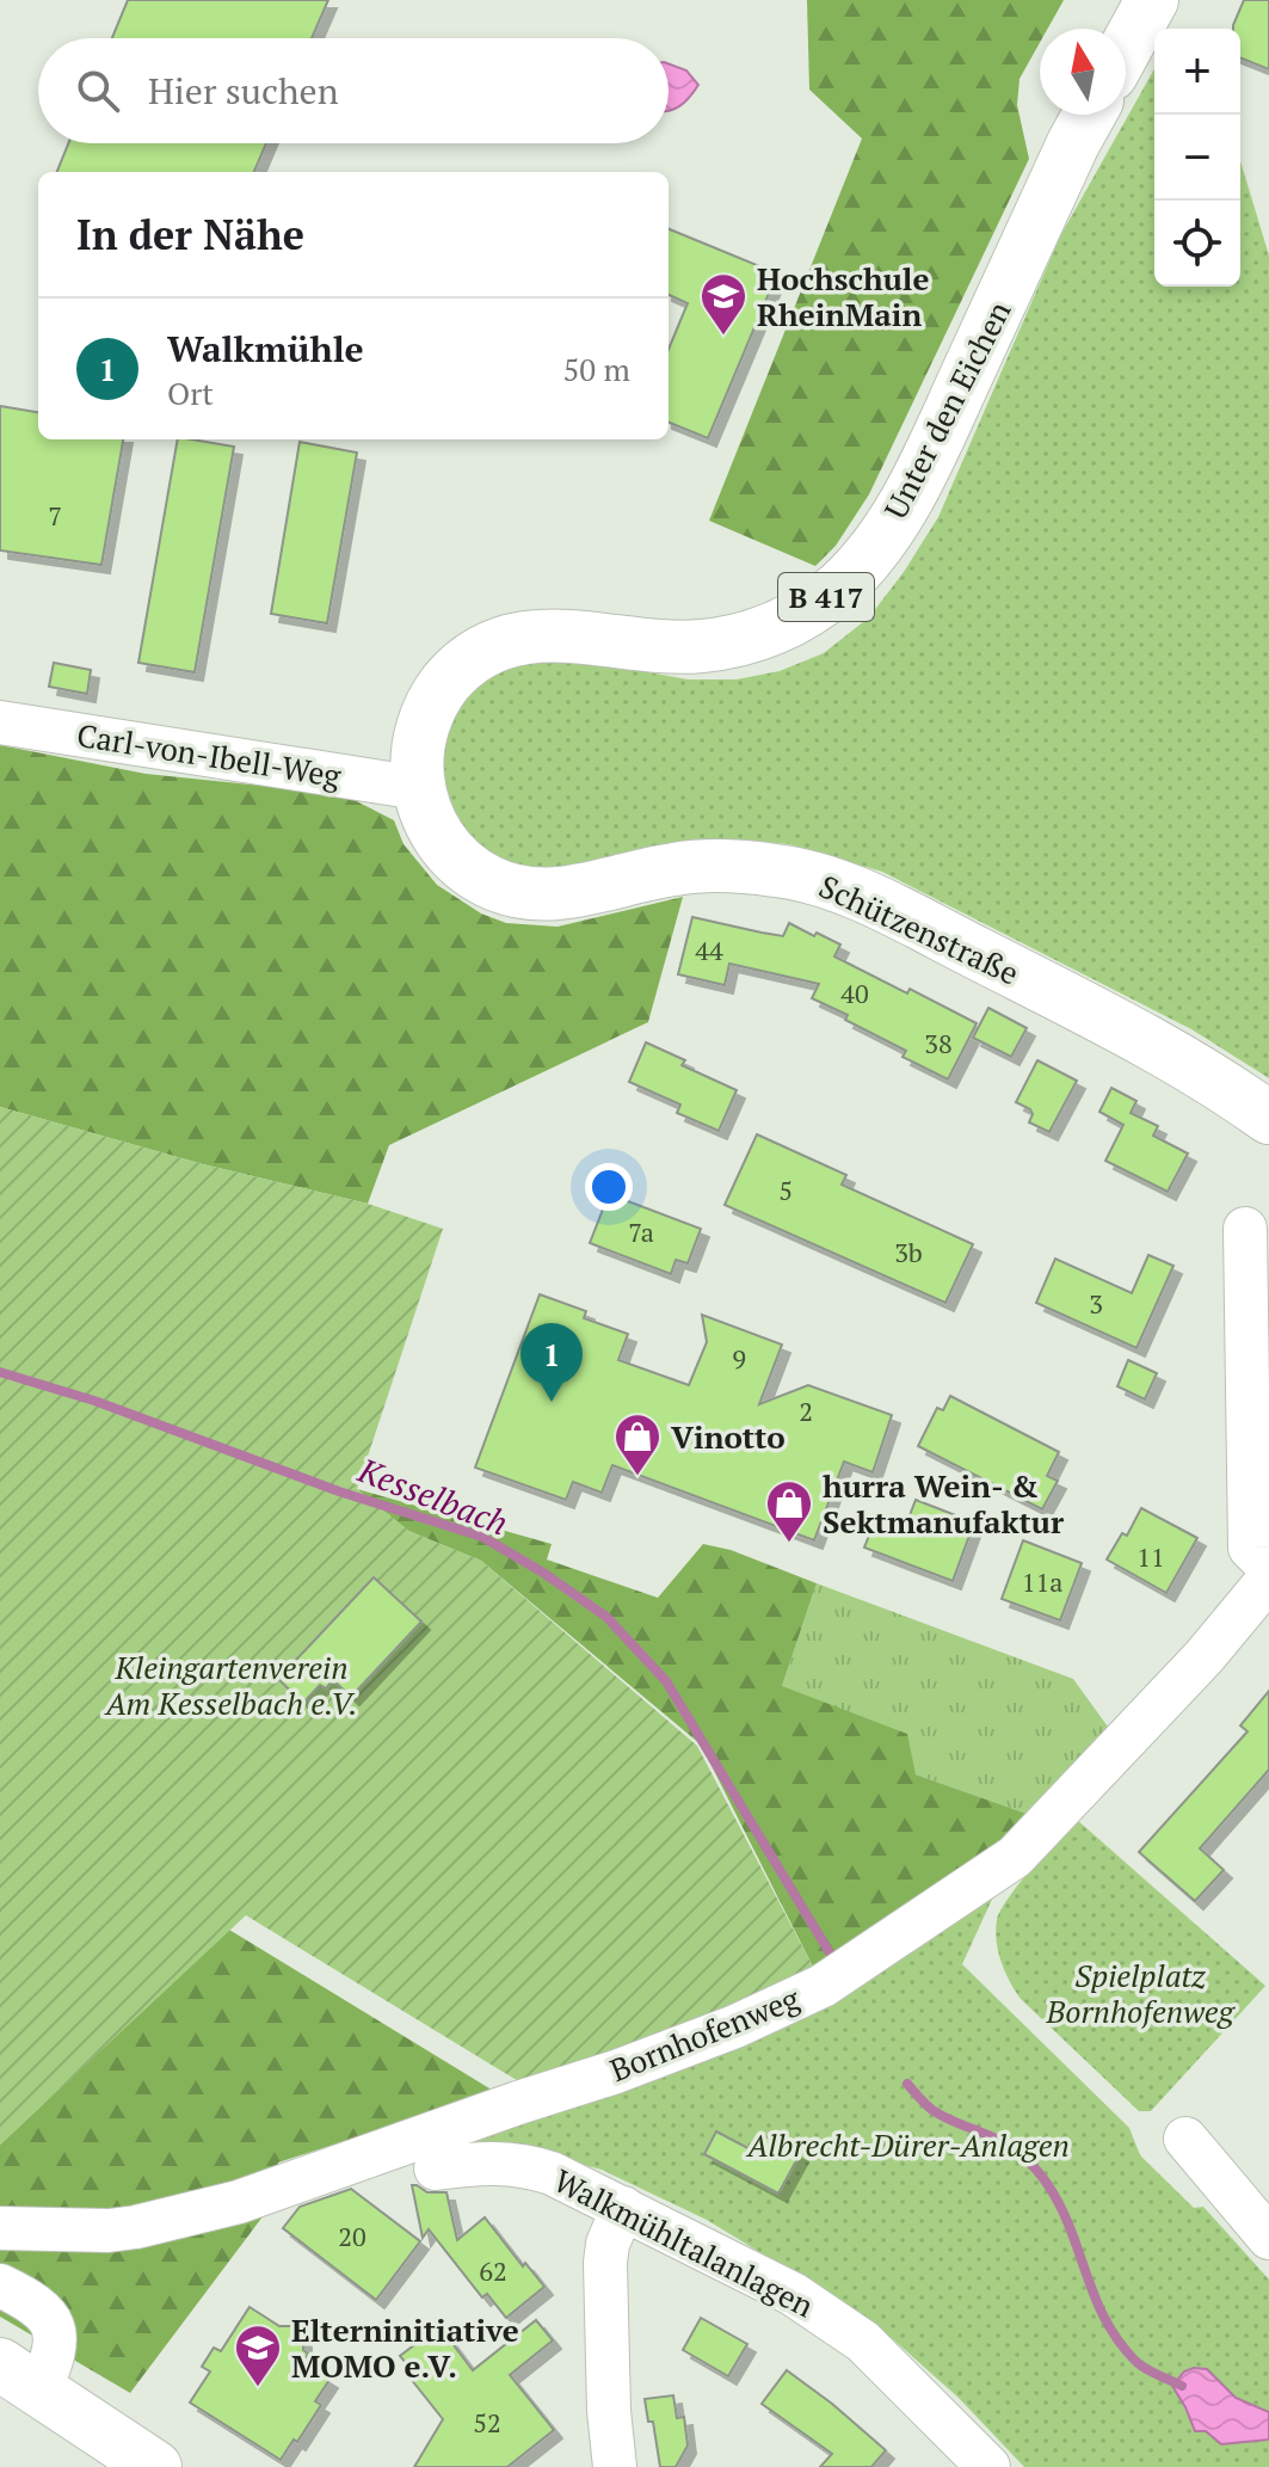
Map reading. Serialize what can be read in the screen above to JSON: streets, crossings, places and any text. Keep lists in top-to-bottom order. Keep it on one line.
{"streets":{"main road":["Unter den Eichen","B 417","Schützenstraße"],"street":["Carl-von-Ibell-Weg","Bornhofenweg","Walkmühltalanlagen"]},"crossings":[["Unter den Eichen","Carl-von-Ibell-Weg"],["Unter den Eichen","Schützenstraße"],["Carl-von-Ibell-Weg","Schützenstraße"]],"water":["Kesselbach"],"parks":["Kleingartenverein Am Kesselbach e.V.","Spielplatz Bornhofenweg","Albrecht-Dürer-Anlagen"],"places":{"school or university":["Hochschule RheinMain","Elterninitiative MOMO e.V."],"shop":["Vinotto","hurra Wein- & Sektmanufaktur"]},"house_numbers":["7","44","40","38","5","7a","3b","3","9","2","11","11a","20","62","52"],"north":"top","page":{"map_buttons":["+","−"],"search":"Hier suchen","heading":"In der Nähe","list":[{"mark":"1","name":"Walkmühle","note":"Ort","value":"50 m"}],"pins":"1"}}
